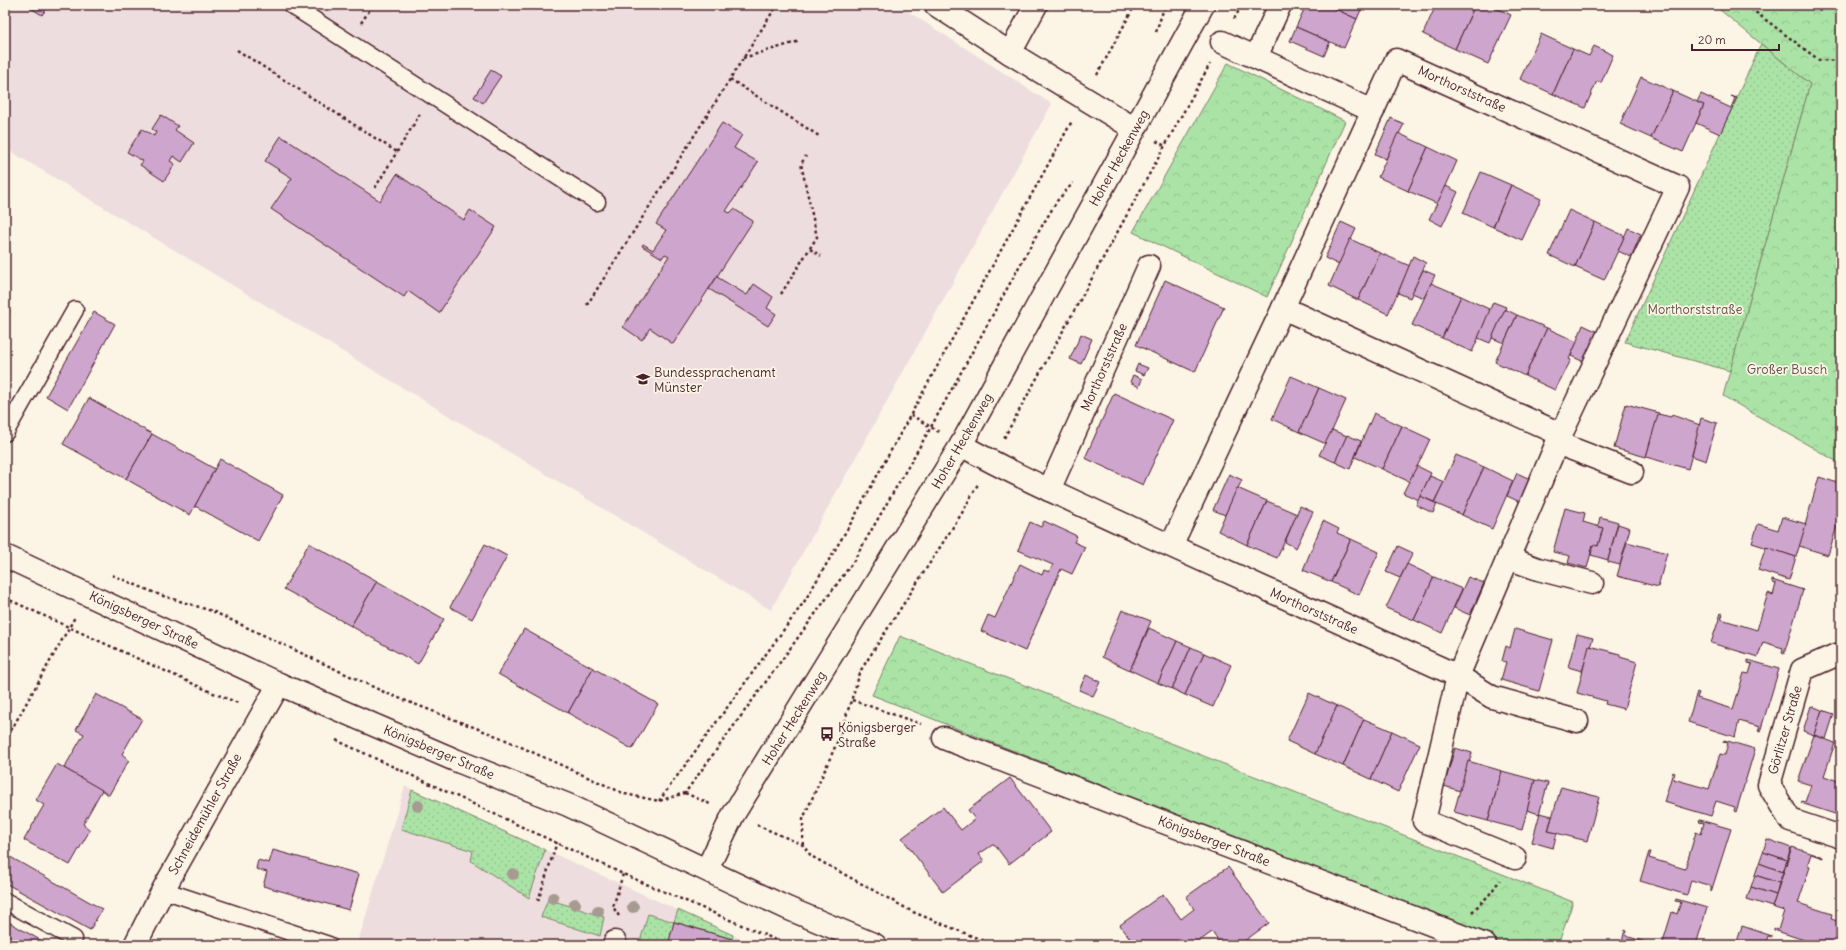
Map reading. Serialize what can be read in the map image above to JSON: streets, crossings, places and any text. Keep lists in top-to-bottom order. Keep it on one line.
{"streets":{"street":["Morthorststraße","Hoher Heckenweg","Königsberger Straße","Görlitzer Straße","Schneidemühler Straße"]},"crossings":[["Morthorststraße","Hoher Heckenweg"],["Hoher Heckenweg","Königsberger Straße"],["Königsberger Straße","Schneidemühler Straße"]],"parks":["Morthorststraße","Großer Busch"],"places":{"school or university":["Bundessprachenamt Münster"],"bus stop":["Königsberger Straße"]},"scale_bar":"20 m"}
